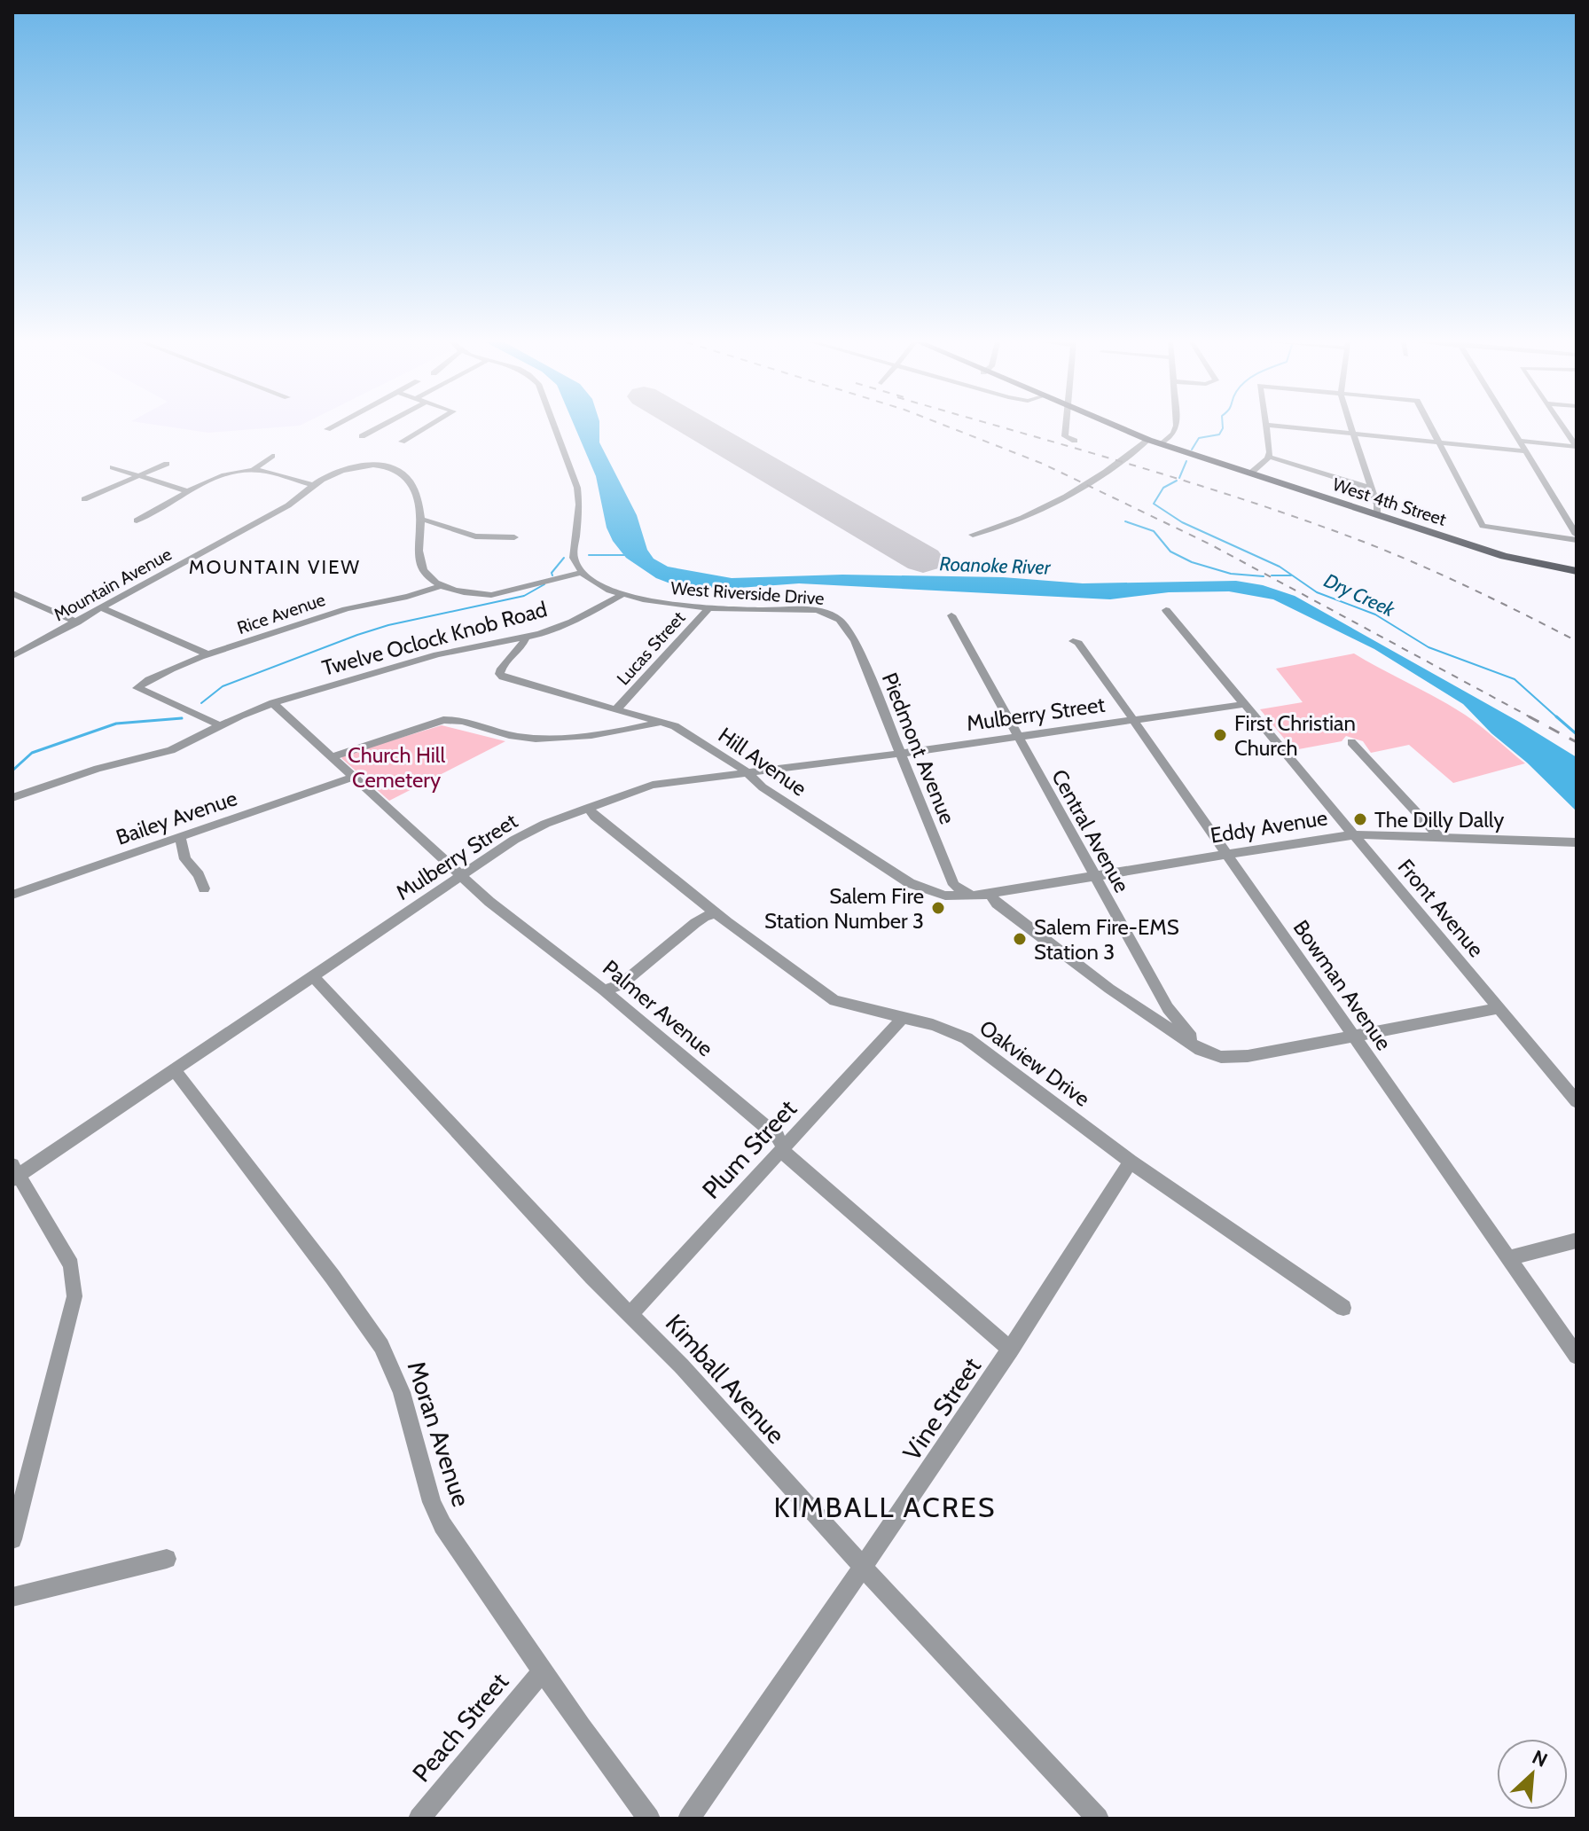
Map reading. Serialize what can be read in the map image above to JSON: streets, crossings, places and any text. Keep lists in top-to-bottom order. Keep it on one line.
{"streets":{"main road":["West 4th Street"],"street":["Mountain Avenue","West Riverside Drive","Rice Avenue","Twelve Oclock Knob Road","Lucas Street","Mulberry Street","Piedmont Avenue","Hill Avenue","Bailey Avenue","Eddy Avenue","Central Avenue","Front Avenue","Bowman Avenue","Palmer Avenue","Oakview Drive","Plum Street","Kimball Avenue","Vine Street","Moran Avenue","Peach Street"]},"crossings":[["Mountain Avenue","Rice Avenue"],["West Riverside Drive","Twelve Oclock Knob Road"],["West Riverside Drive","Lucas Street"],["West Riverside Drive","Piedmont Avenue"],["Rice Avenue","Twelve Oclock Knob Road"],["Twelve Oclock Knob Road","Hill Avenue"],["Twelve Oclock Knob Road","Palmer Avenue"],["Lucas Street","Hill Avenue"],["Mulberry Street","Piedmont Avenue"],["Mulberry Street","Hill Avenue"],["Mulberry Street","Central Avenue"],["Mulberry Street","Front Avenue"],["Mulberry Street","Bowman Avenue"],["Mulberry Street","Palmer Avenue"],["Mulberry Street","Oakview Drive"],["Mulberry Street","Kimball Avenue"],["Mulberry Street","Moran Avenue"],["Piedmont Avenue","Hill Avenue"],["Piedmont Avenue","Eddy Avenue"],["Hill Avenue","Eddy Avenue"],["Bailey Avenue","Palmer Avenue"],["Eddy Avenue","Central Avenue"],["Eddy Avenue","Front Avenue"],["Eddy Avenue","Bowman Avenue"],["Palmer Avenue","Plum Street"],["Palmer Avenue","Vine Street"],["Oakview Drive","Plum Street"],["Oakview Drive","Vine Street"],["Plum Street","Kimball Avenue"],["Kimball Avenue","Vine Street"],["Moran Avenue","Peach Street"]],"districts":["MOUNTAIN VIEW","KIMBALL ACRES"],"water":["Roanoke River","Dry Creek"],"parks":["Church Hill Cemetery"],"places":["First Christian Church","The Dilly Dally","Salem Fire Station Number 3","Salem Fire-EMS Station 3"],"north":"top right"}
